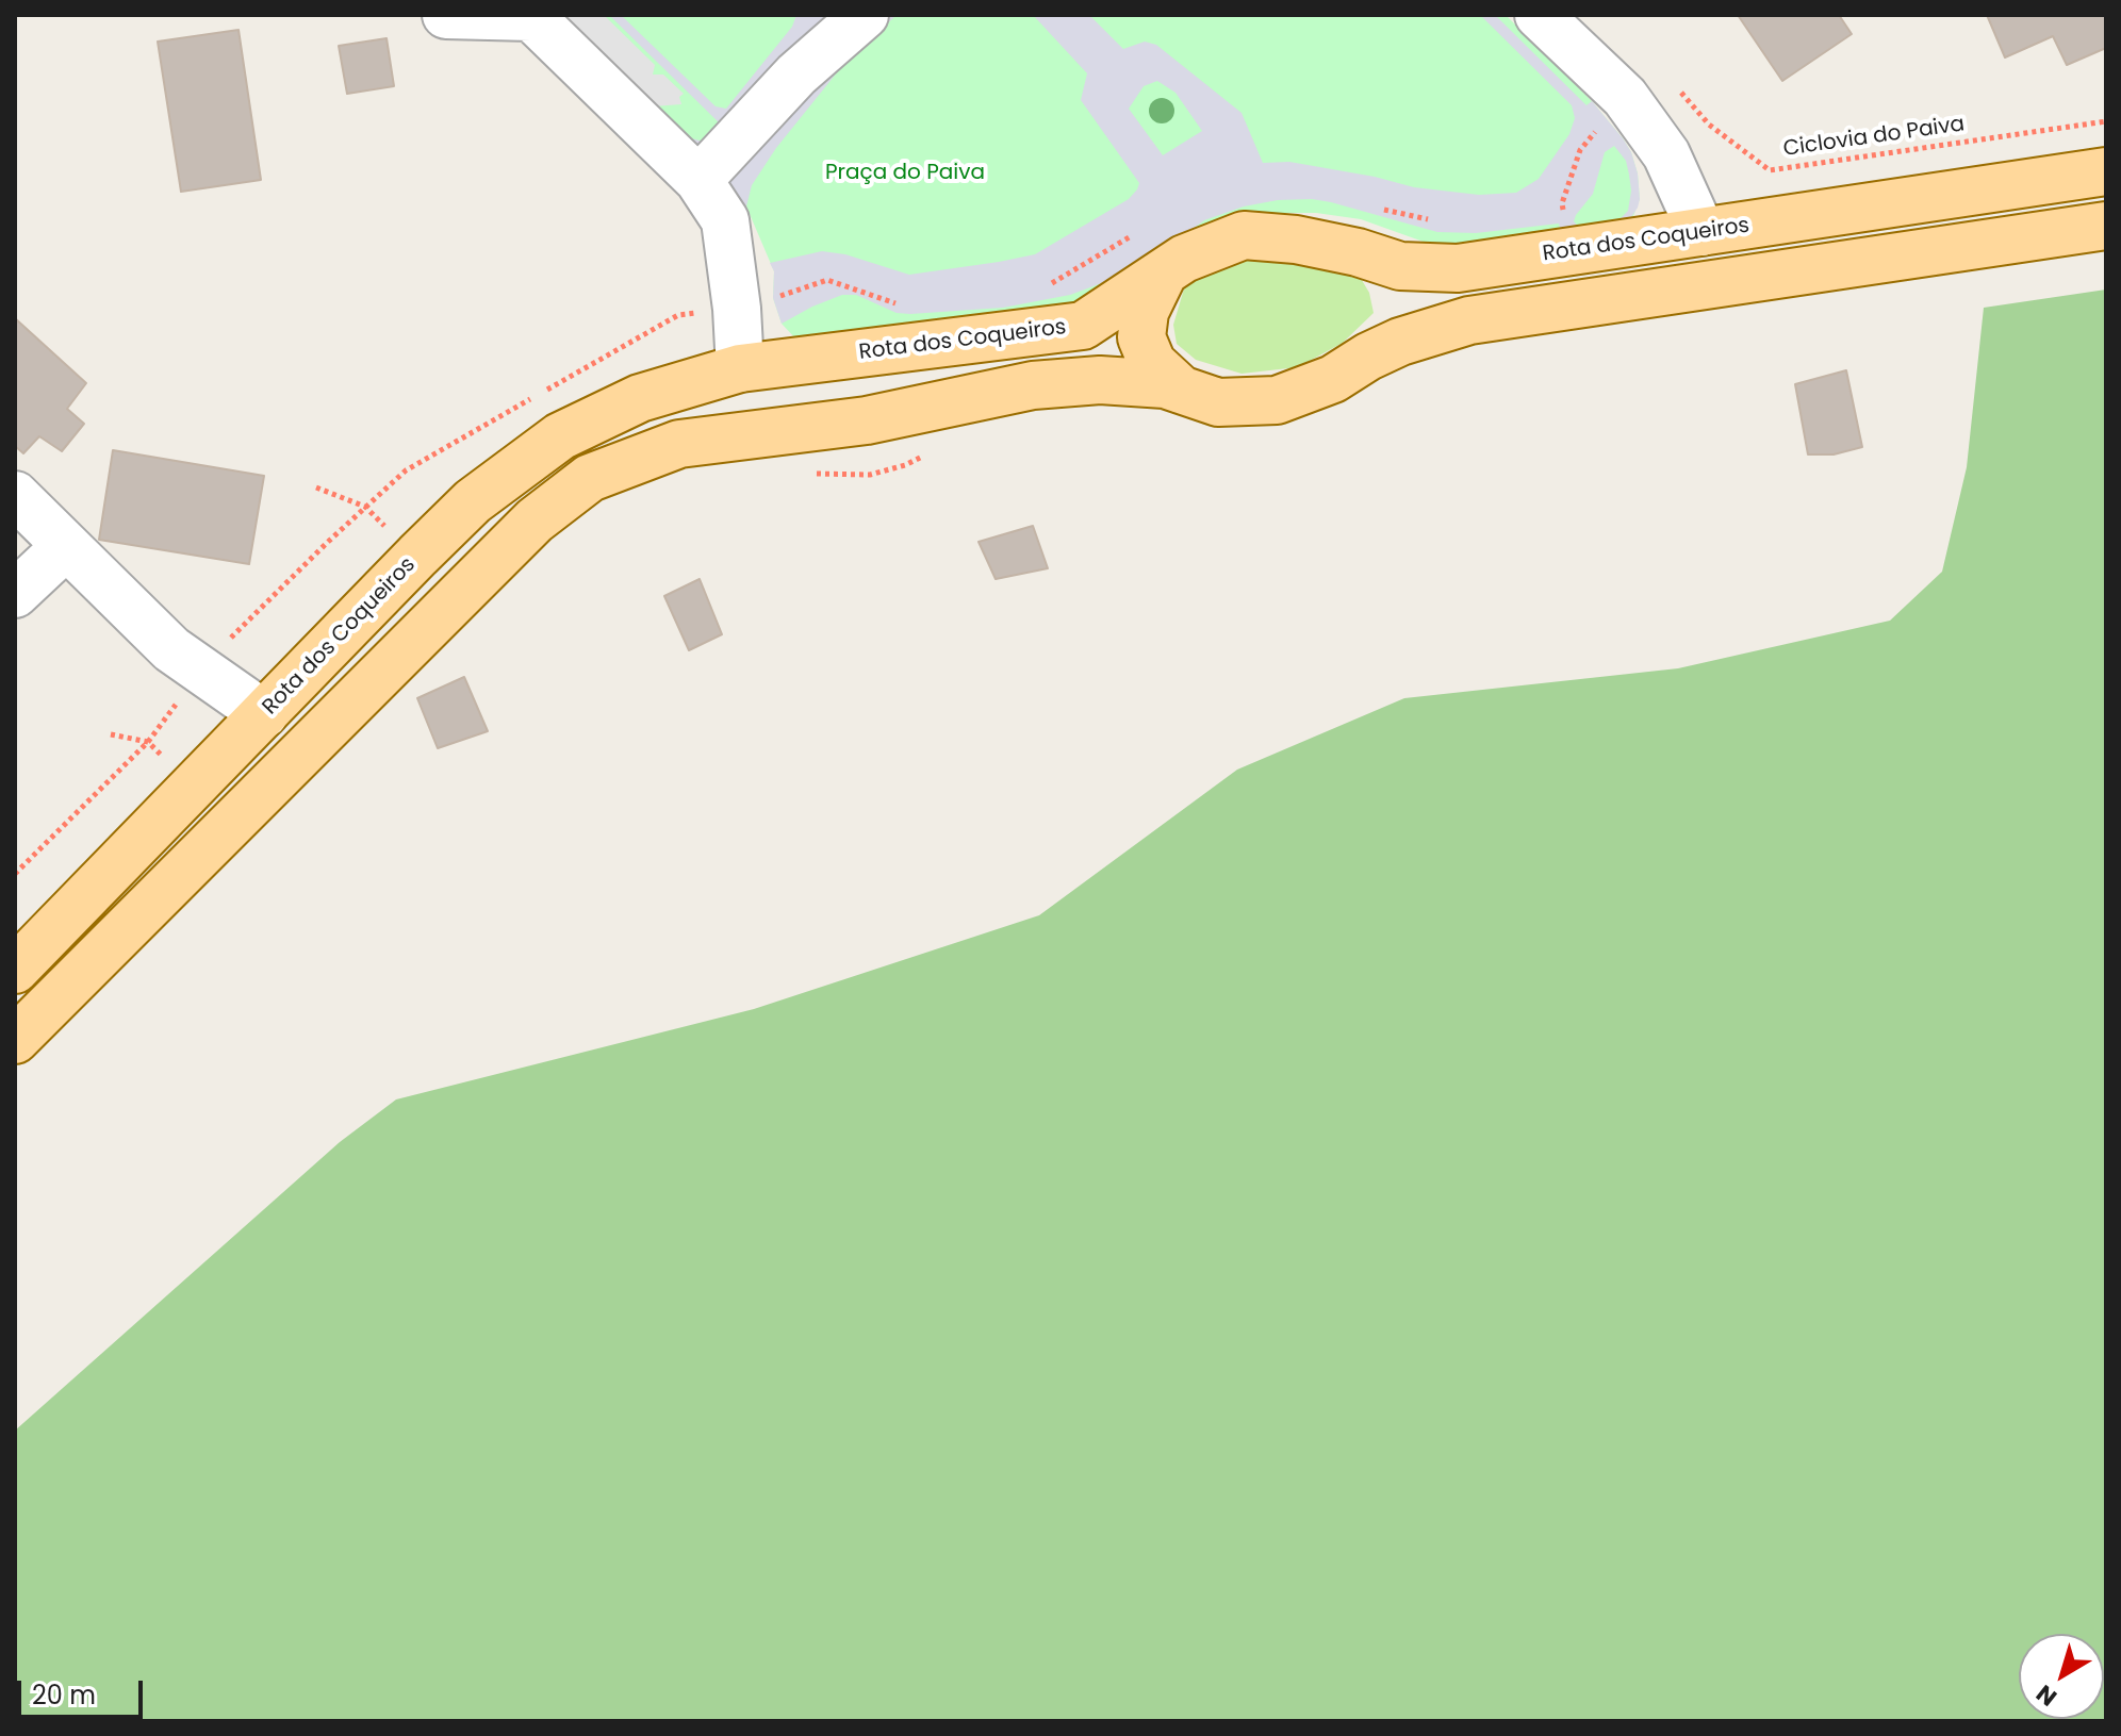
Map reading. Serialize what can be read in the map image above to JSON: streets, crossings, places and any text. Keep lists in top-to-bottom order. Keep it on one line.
{"streets":{"main road":["Rota dos Coqueiros"],"path":["Ciclovia do Paiva"]},"parks":["Praça do Paiva"],"scale_bar":"20 m","north":"bottom left"}
